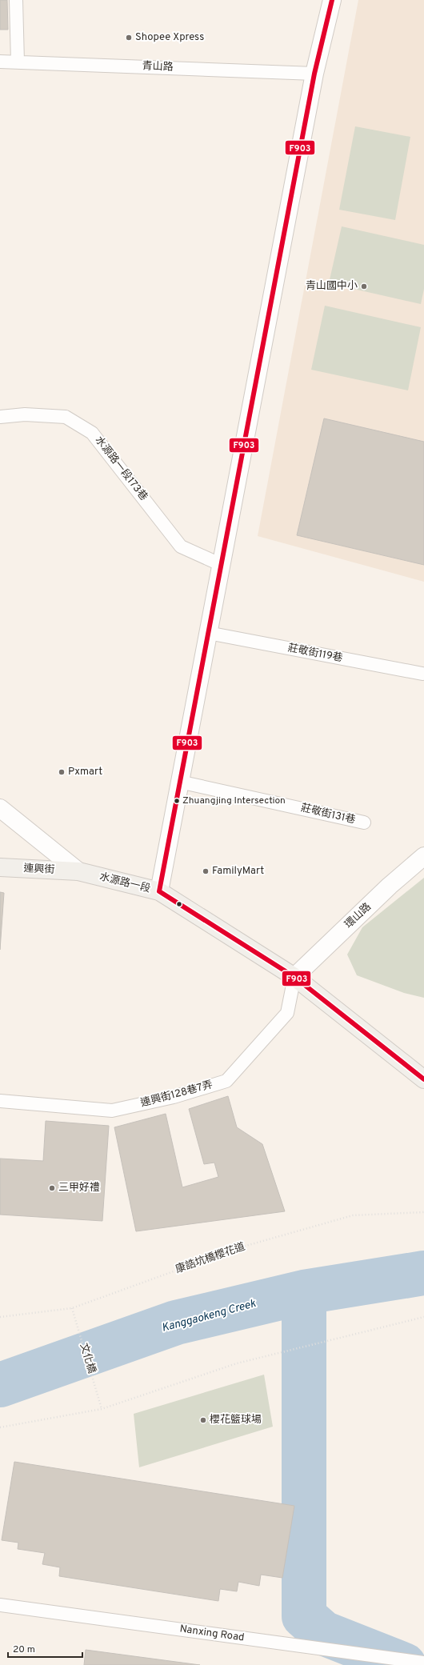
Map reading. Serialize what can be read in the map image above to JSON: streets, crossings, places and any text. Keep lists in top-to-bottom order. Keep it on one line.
{"streets":{"street":["連興街","水源路一段","環山路"],"lane":["青山路","水源路一段173巷","莊敬街119巷","莊敬街131巷","連興街128巷7弄","Nanxing Road"],"path":["康誥坑橋櫻花道","文化橋"]},"crossings":[["連興街","水源路一段"],["水源路一段","環山路"],["水源路一段","連興街128巷7弄"],["環山路","連興街128巷7弄"],["康誥坑橋櫻花道","文化橋"]],"water":["Kanggaokeng Creek"],"places":["Shopee Xpress","青山國中小","Pxmart","Zhuangjing Intersection","FamilyMart","三甲好禮","櫻花籃球場"],"lines":["transit line F903"],"scale_bar":"20 m"}
